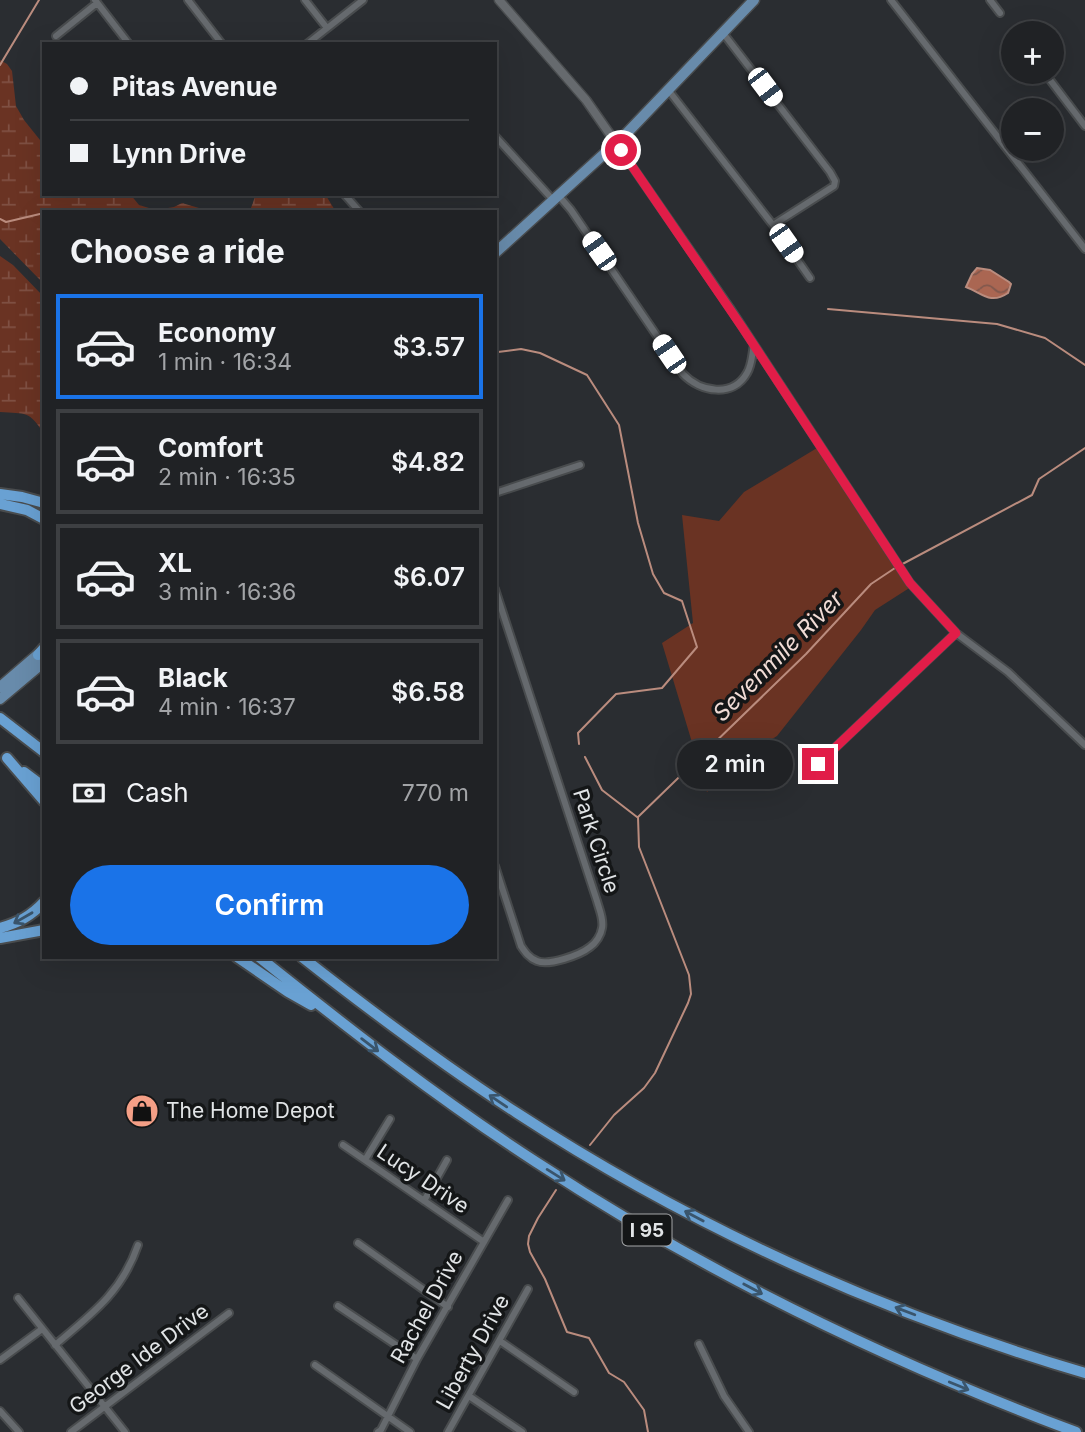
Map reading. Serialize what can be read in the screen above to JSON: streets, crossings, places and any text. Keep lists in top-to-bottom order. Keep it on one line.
{"streets":{"highway":["I 95"],"street":["Park Circle","Lucy Drive","Rachel Drive","Liberty Drive","George Ide Drive"]},"crossings":[["Lucy Drive","Rachel Drive"]],"water":["Sevenmile River"],"places":{"shop":["The Home Depot"]},"page":{"map_buttons":["+","−"],"banner":["Pitas Avenue","Lynn Drive"],"heading":"Choose a ride","list":[{"name":"Economy","note":"1 min · 16:34","value":"$3.57"},{"name":"Comfort","note":"2 min · 16:35","value":"$4.82"},{"name":"XL","note":"3 min · 16:36","value":"$6.07"},{"name":"Black","note":"4 min · 16:37","value":"$6.58"}],"bubble":"2 min","pay":["Cash","770 m"],"buttons":"Confirm"}}
